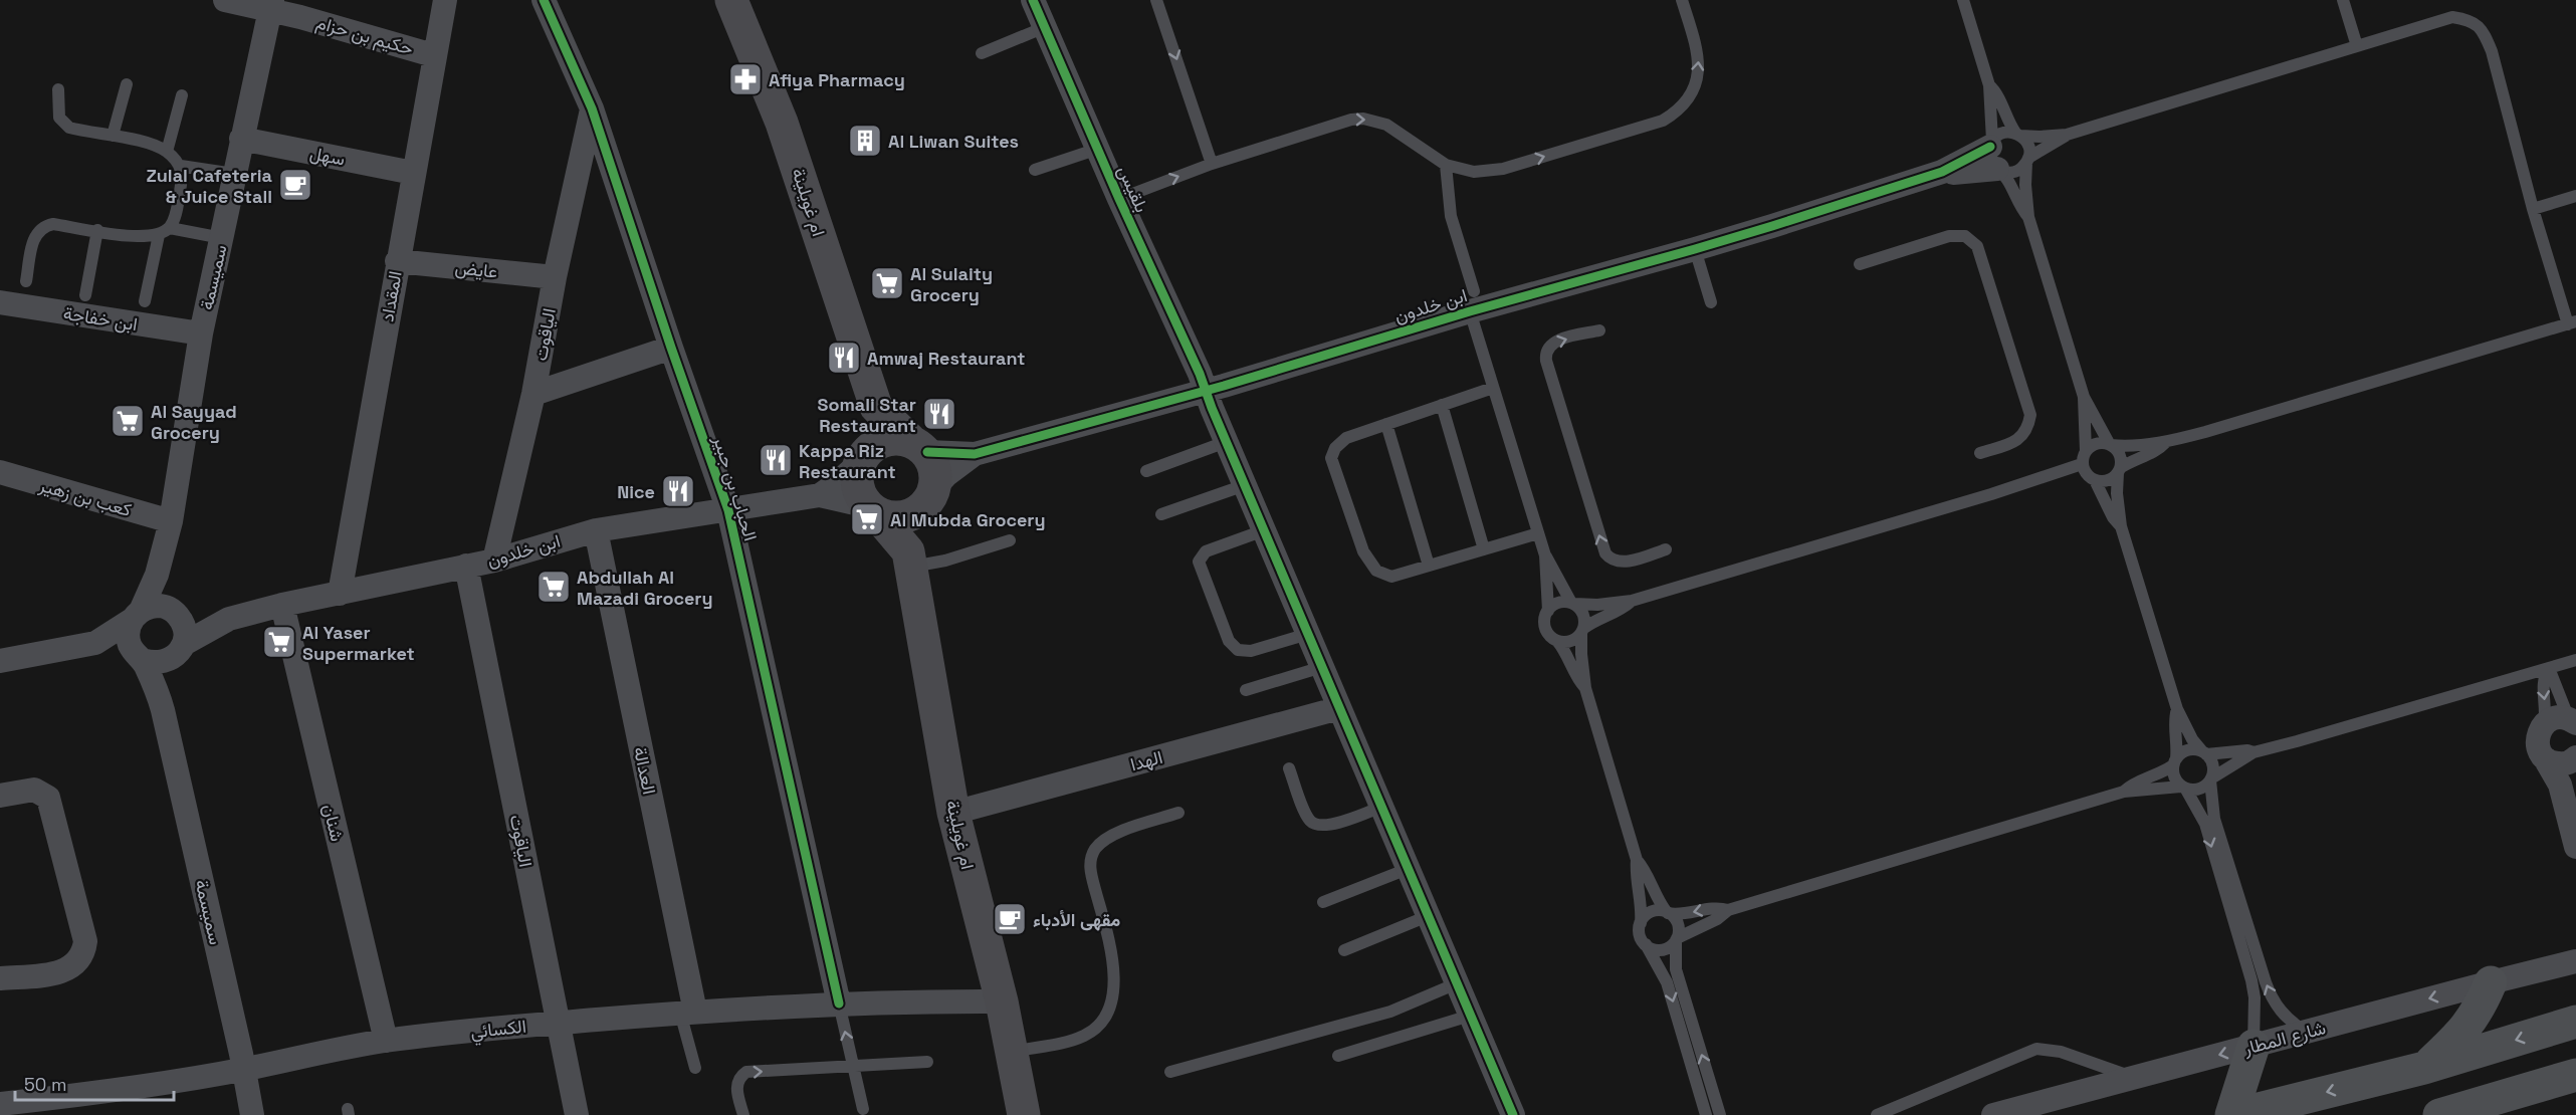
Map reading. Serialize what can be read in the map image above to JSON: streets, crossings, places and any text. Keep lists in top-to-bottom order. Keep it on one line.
{"streets":{"street":["حكيم بن حزام","سهل","بلقيس","ام غويلينة","عايض","سميسمة","المقداد","ابن خلدون","ابن خفاجة","الياقوت","الحباب بن جبير","كعب بن زهير","الهدا","العدالة","شنان","الكسائي","شارع المطار"]},"crossings":[["حكيم بن حزام","سميسمة"],["حكيم بن حزام","المقداد"],["سهل","سميسمة"],["سهل","المقداد"],["بلقيس","ابن خلدون"],["بلقيس","الهدا"],["ام غويلينة","ابن خلدون"],["ام غويلينة","الهدا"],["ام غويلينة","الكسائي"],["عايض","المقداد"],["عايض","الياقوت"],["سميسمة","ابن خلدون"],["سميسمة","ابن خفاجة"],["سميسمة","كعب بن زهير"],["سميسمة","الكسائي"],["المقداد","ابن خلدون"],["ابن خلدون","الياقوت"],["ابن خلدون","الحباب بن جبير"],["ابن خلدون","العدالة"],["ابن خلدون","شنان"],["الياقوت","الحباب بن جبير"],["الياقوت","الكسائي"],["الحباب بن جبير","الكسائي"],["العدالة","الكسائي"],["شنان","الكسائي"]],"one_way":["شارع المطار"],"places":{"pharmacy":["Afiya Pharmacy"],"building":["Al Liwan Suites"],"cafe":["Zulal Cafeteria & Juice Stall","مقهى الأدباء"],"supermarket":["Al Sulaity Grocery","Al Sayyad Grocery","Al Mubda Grocery","Abdullah Al Mazadi Grocery","Al Yaser Supermarket"],"restaurant":["Amwaj Restaurant","Somali Star Restaurant","Kappa Riz Restaurant","Nice"]},"scale_bar":"50 m"}
